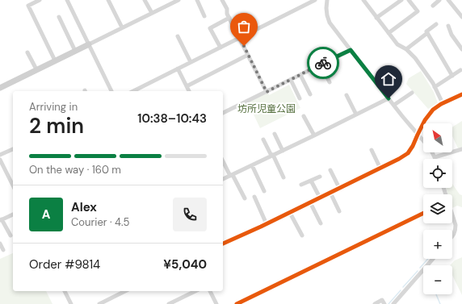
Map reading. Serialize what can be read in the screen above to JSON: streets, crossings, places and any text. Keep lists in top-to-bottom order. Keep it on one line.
{"parks":["坊所児童公園"],"north":"top left","page":{"heading":["2 min","Arriving in","10:38–10:43"],"panel":["Alex","Courier · 4.5","Order #9814","¥5,040"],"map_buttons":["+","−"],"bar":"On the way · 160 m","round":"A"}}
